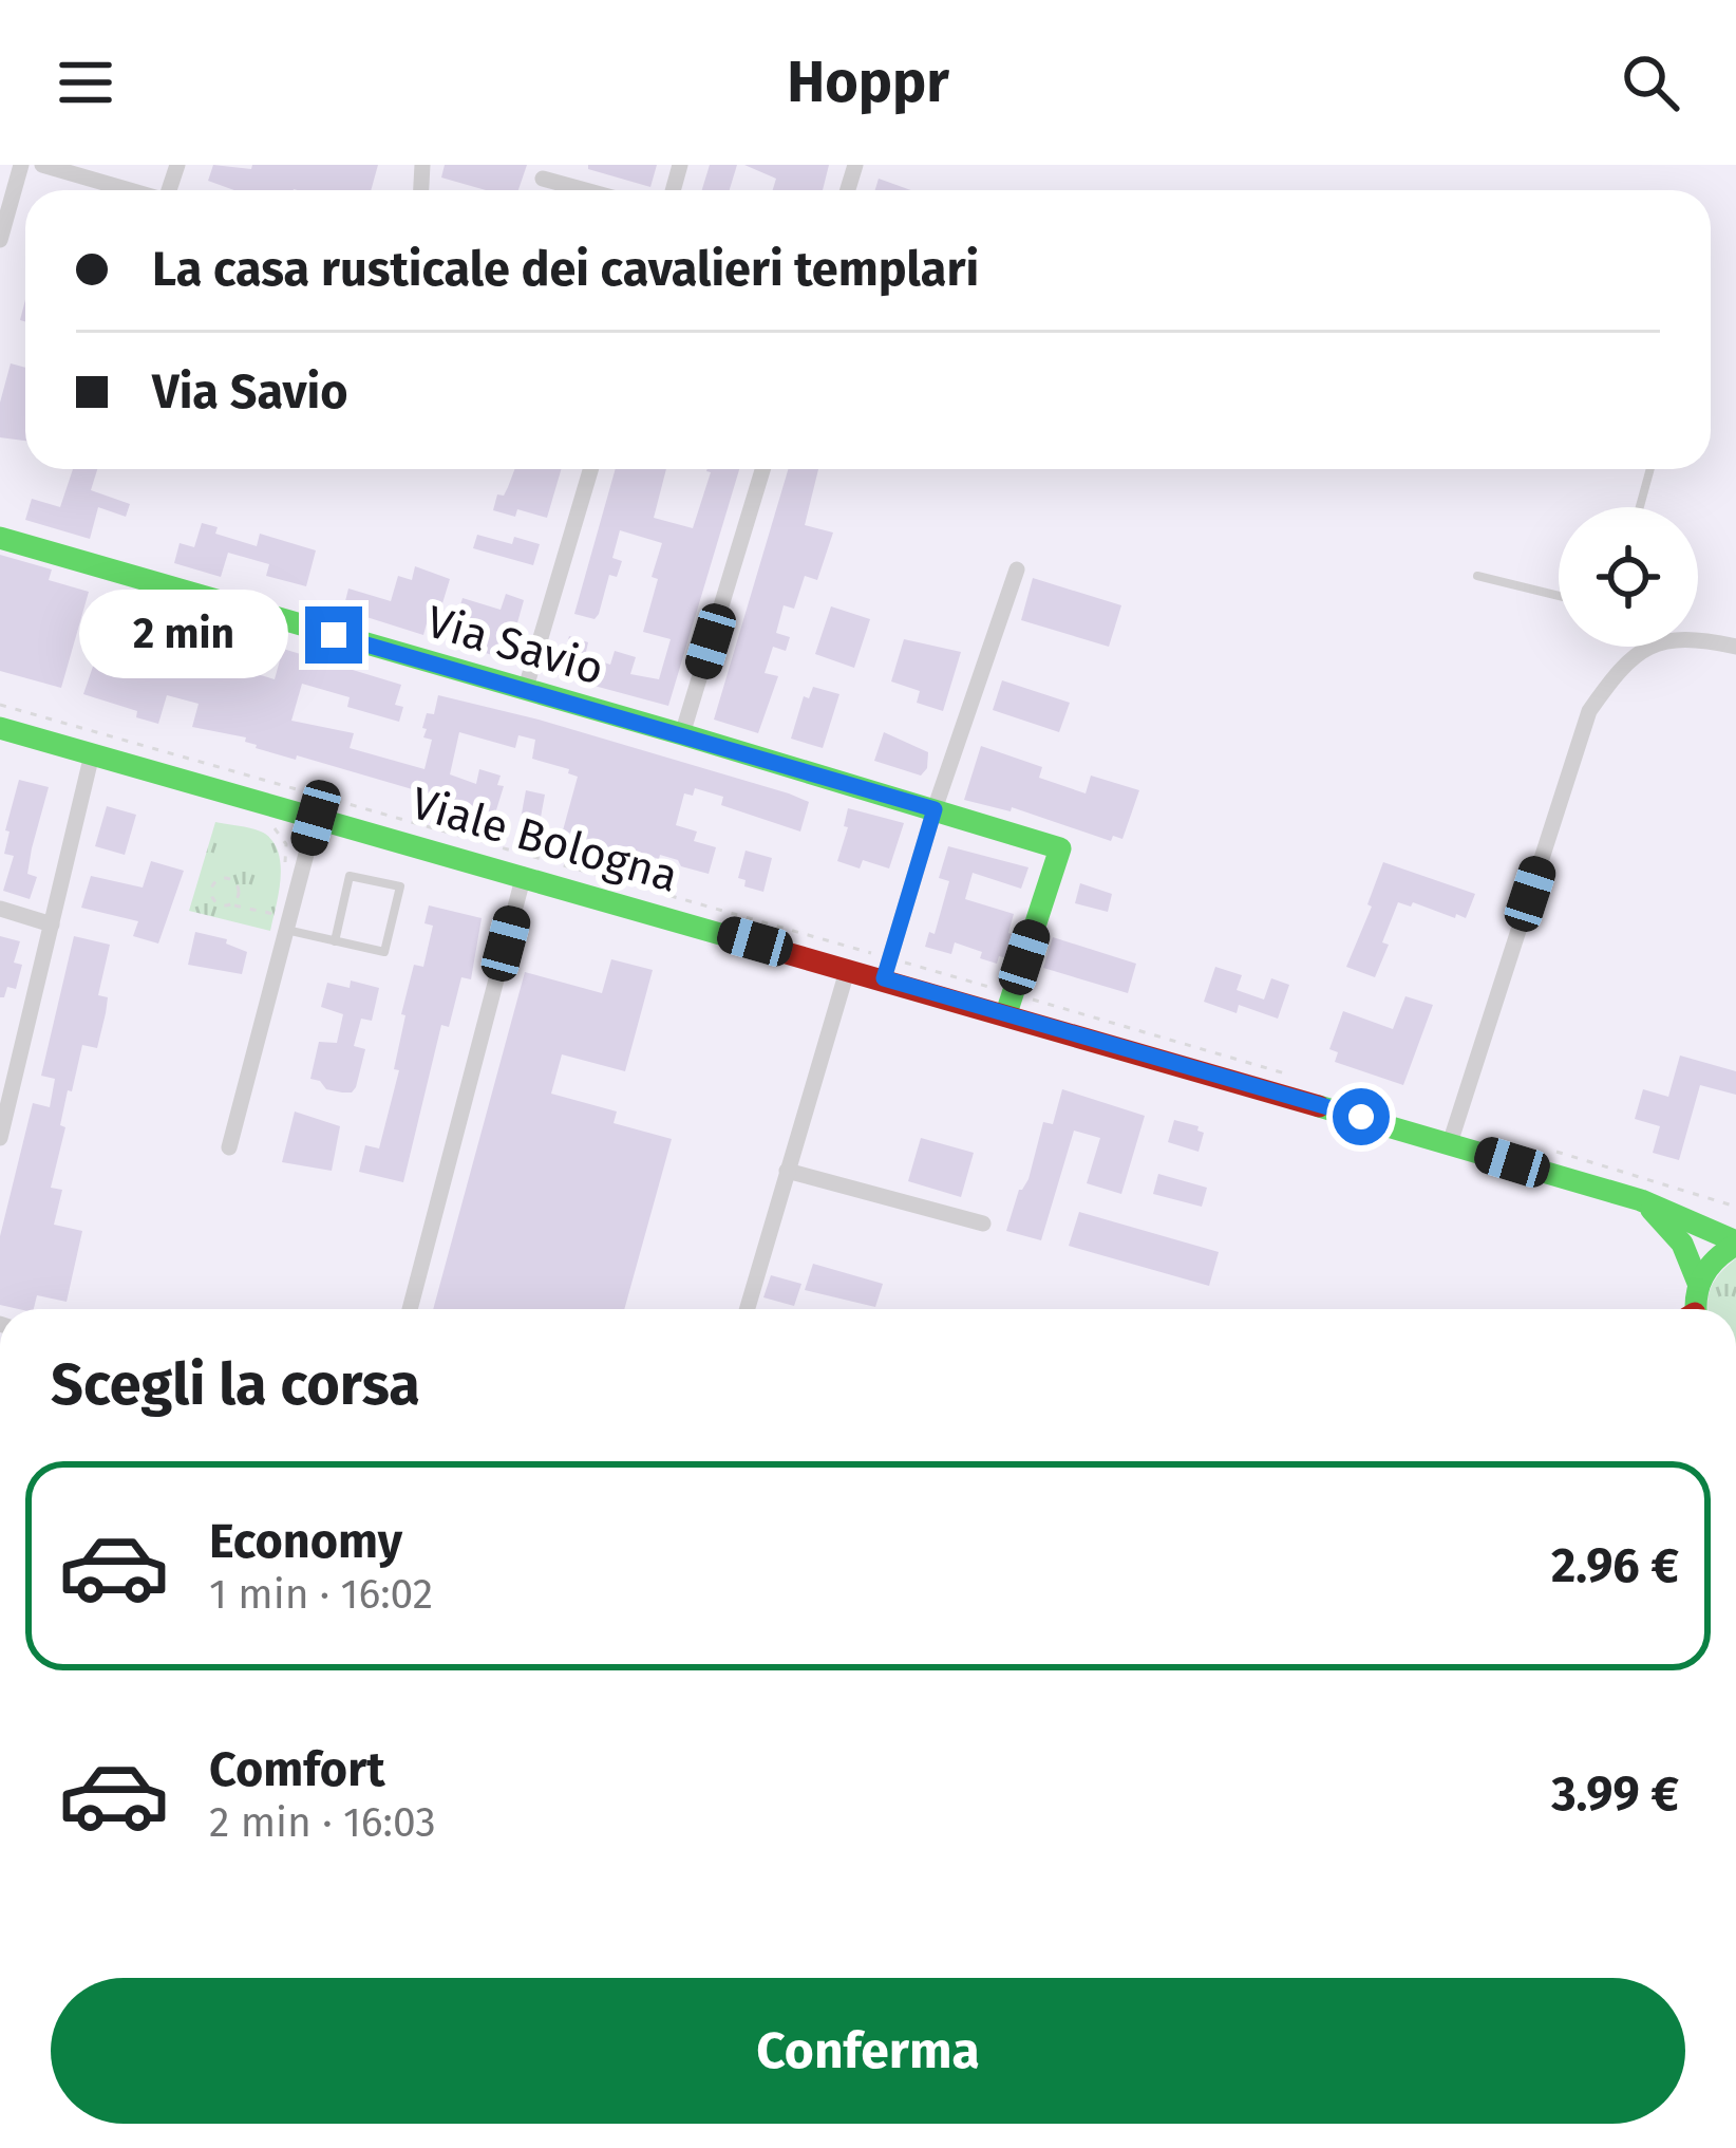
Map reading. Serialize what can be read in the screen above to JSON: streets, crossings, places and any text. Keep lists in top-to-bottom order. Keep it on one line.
{"streets":{"main road":["Via Savio","Viale Bologna"]},"crossings":[["Via Savio","Viale Bologna"]],"page":{"header":"Hoppr","banner":["La casa rusticale dei cavalieri templari","Via Savio"],"bubble":"2 min","heading":"Scegli la corsa","list":[{"name":"Economy","note":"1 min · 16:02","value":"2.96 €"},{"name":"Comfort","note":"2 min · 16:03","value":"3.99 €"}],"buttons":"Conferma"}}
